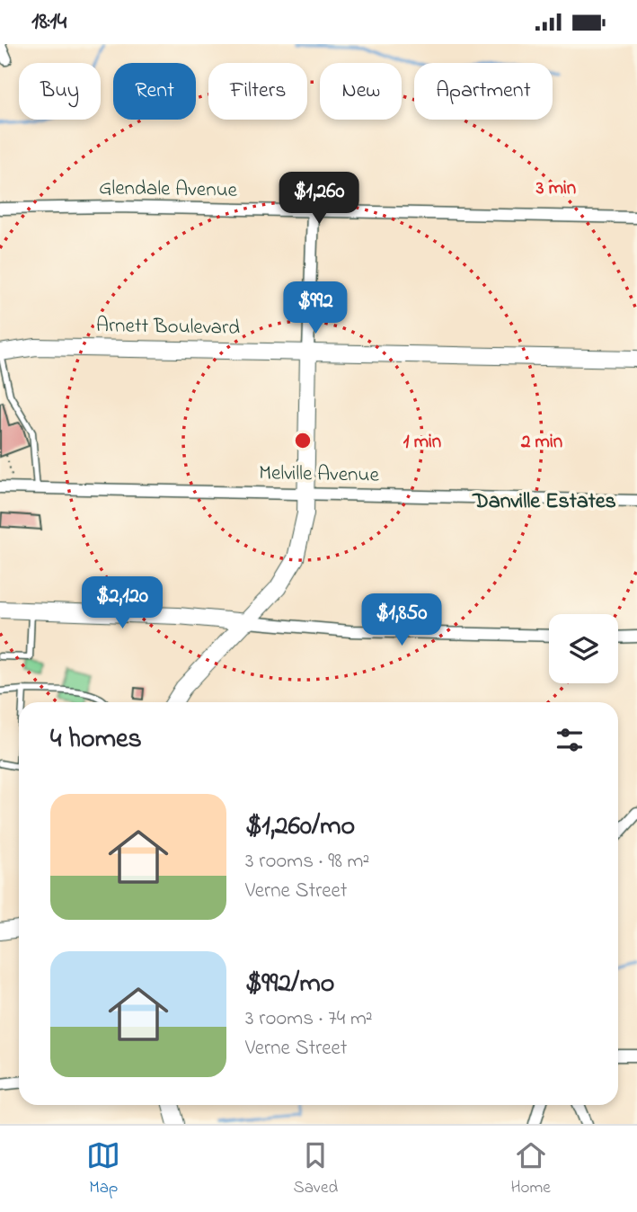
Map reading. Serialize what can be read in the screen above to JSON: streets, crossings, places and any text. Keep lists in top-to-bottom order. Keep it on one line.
{"streets":{"street":["Glendale Avenue","Arnett Boulevard","Melville Avenue"]},"districts":["Danville Estates"],"page":{"status":"18:14","chip":["Buy","Rent","Filters","New","Apartment"],"price":["$1,260","$992","$2,120","$1,850"],"heading":"4 homes","list":[{"name":"$1,260/mo","note":"3 rooms · 98 m² · Verne Street"},{"name":"$992/mo","note":"3 rooms · 74 m² · Verne Street"}],"tabs":["Map","Saved","Home"]},"rings":["3 min","1 min","2 min"]}
